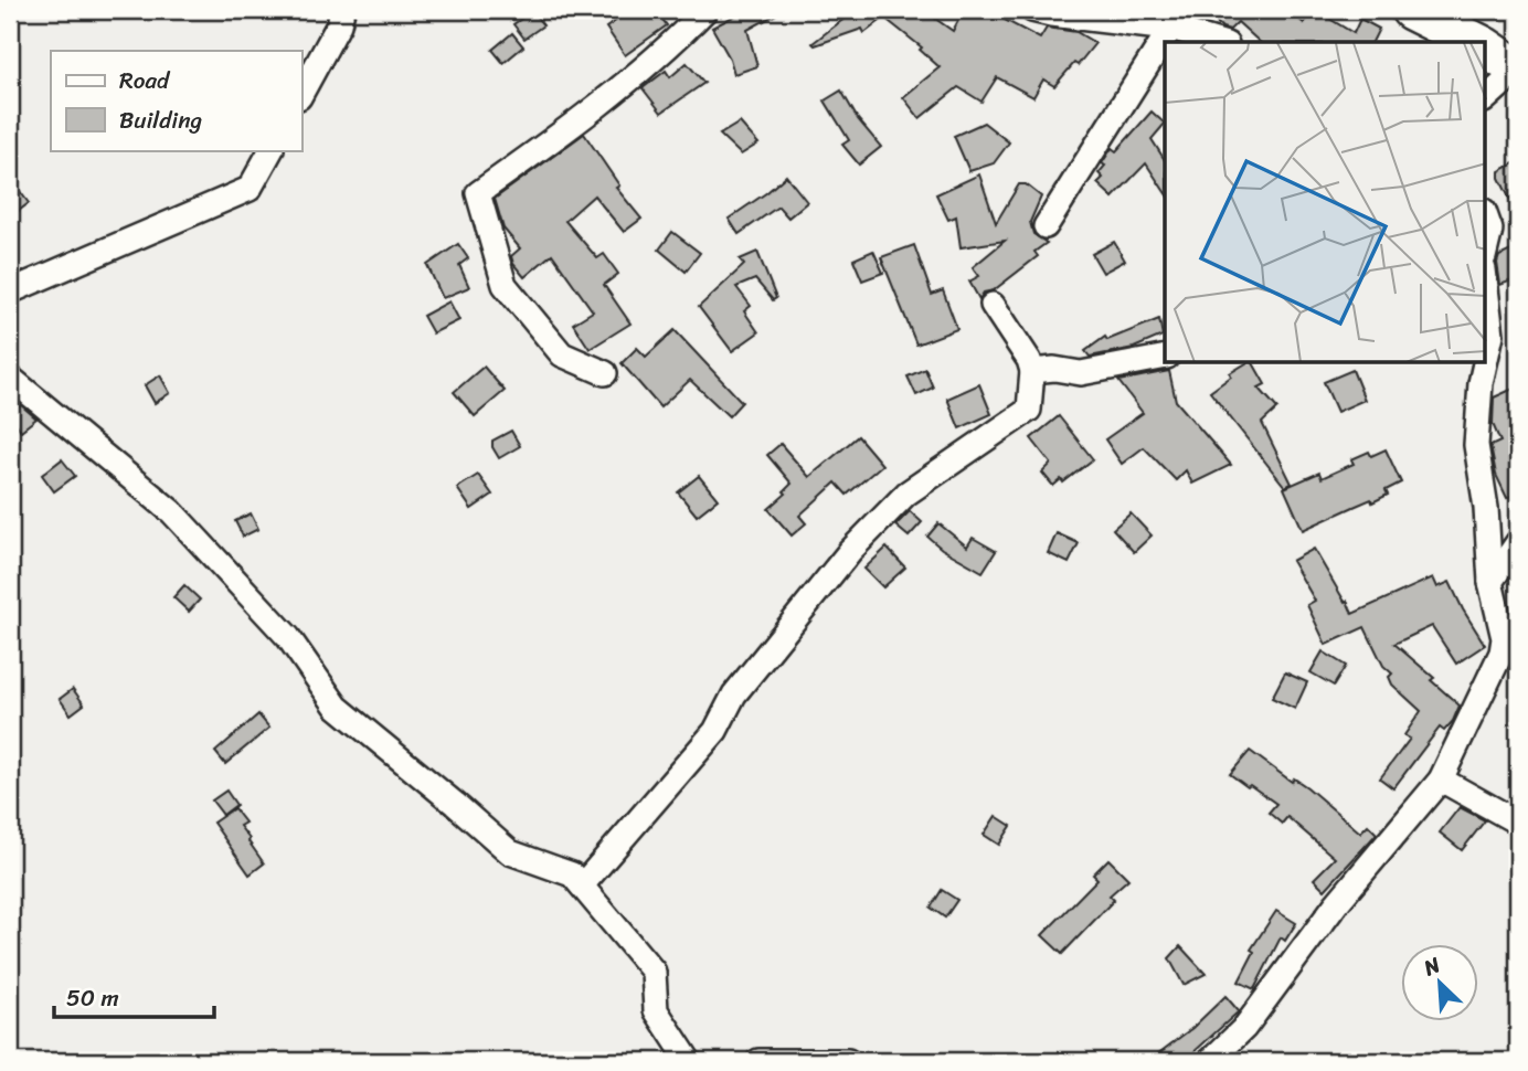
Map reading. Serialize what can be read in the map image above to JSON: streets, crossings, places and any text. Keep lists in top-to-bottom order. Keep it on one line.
{"legend":["Road","Building"],"scale_bar":"50 m","north":"top left"}
